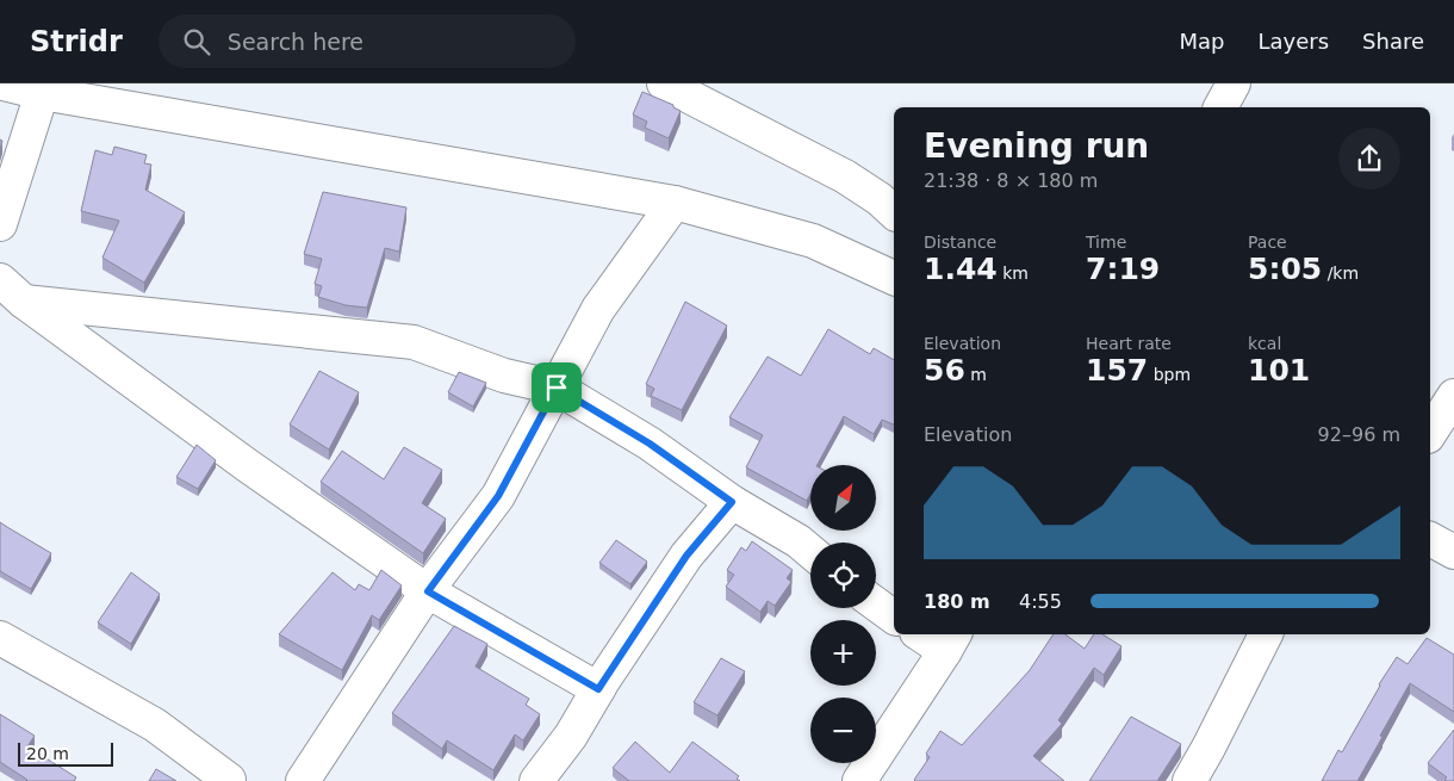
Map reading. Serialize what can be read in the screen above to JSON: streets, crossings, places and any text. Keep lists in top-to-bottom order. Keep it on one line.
{"scale_bar":"20 m","north":"top right","page":{"header":"Stridr","search":"Search here","nav":["Map","Layers","Share"],"heading":["Evening run","21:38 · 8 × 180 m"],"stats":[["Distance","1.44 km"],["Time","7:19"],["Pace","5:05 /km"],["Elevation","56 m"],["Heart rate","157 bpm"],["kcal","101"]],"chart":["Elevation","92–96 m"],"map_buttons":["+","−"],"list":[{"name":"180 m","note":"4:55"}],"scale":"20 m"}}
